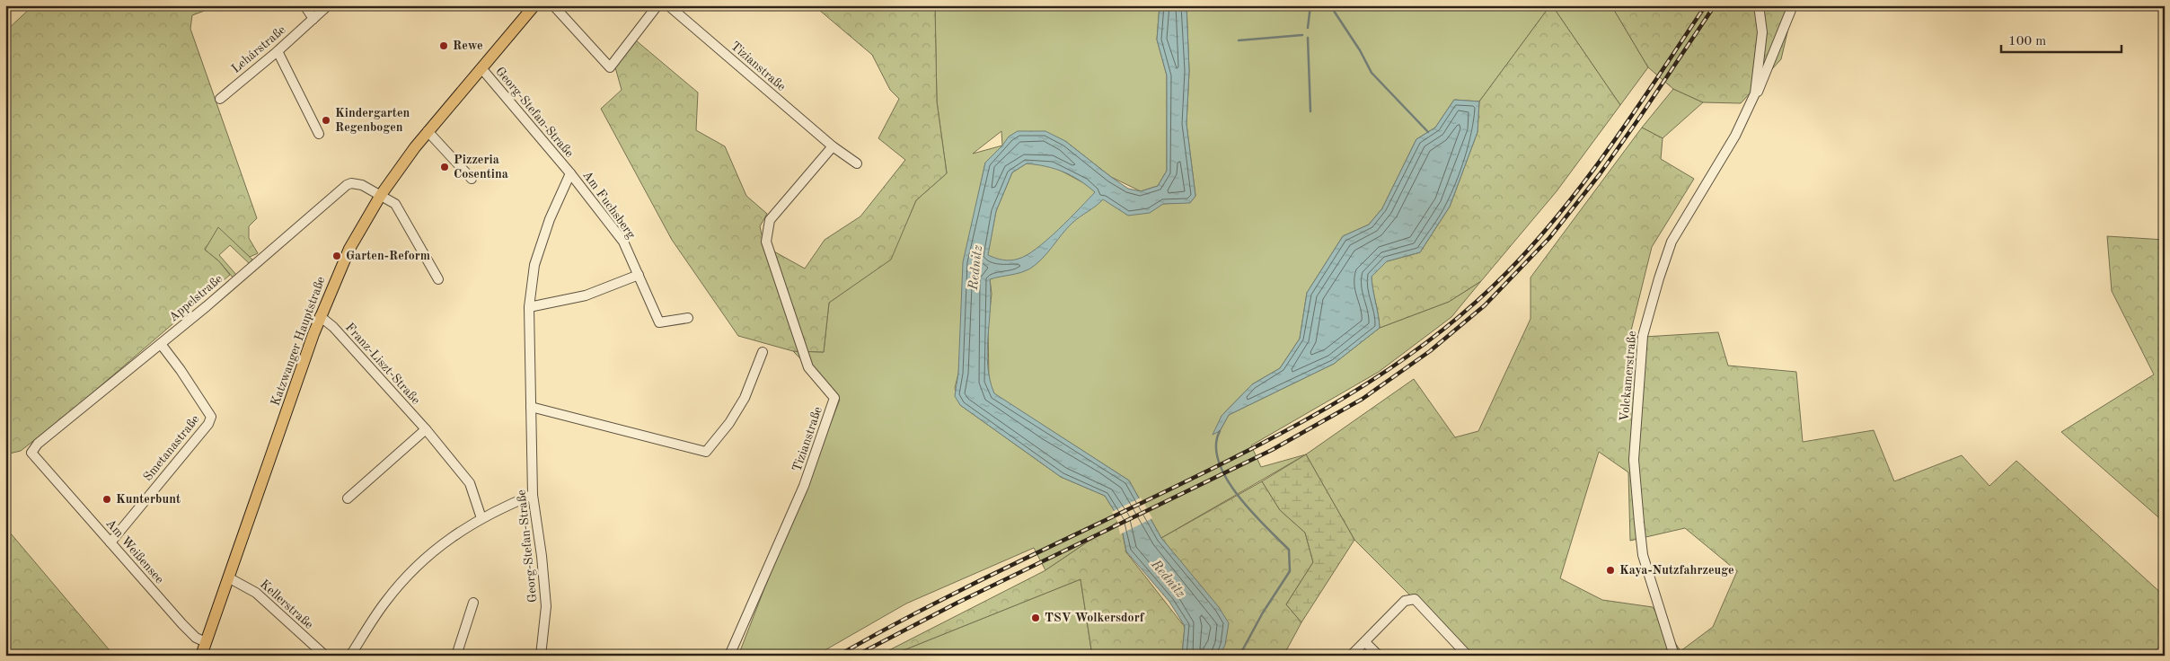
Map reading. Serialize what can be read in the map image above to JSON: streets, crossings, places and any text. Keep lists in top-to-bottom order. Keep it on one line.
{"streets":{"main road":["Katzwanger Hauptstraße"],"street":["Lehárstraße","Tizianstraße","Georg-Stefan-Straße","Am Fuchsberg","Appelstraße","Franz-Liszt-Straße","Volckamerstraße","Smetanastraße","Am Weißensee","Kellerstraße"]},"crossings":[["Georg-Stefan-Straße","Am Fuchsberg"],["Georg-Stefan-Straße","Katzwanger Hauptstraße"],["Appelstraße","Katzwanger Hauptstraße"],["Appelstraße","Smetanastraße"],["Appelstraße","Am Weißensee"],["Katzwanger Hauptstraße","Franz-Liszt-Straße"],["Katzwanger Hauptstraße","Am Weißensee"],["Katzwanger Hauptstraße","Kellerstraße"],["Smetanastraße","Am Weißensee"]],"water":["Rednitz"],"places":["Rewe","Kindergarten Regenbogen","Pizzeria Cosentina","Garten-Reform","Kunterbunt","Kaya-Nutzfahrzeuge","TSV Wolkersdorf"],"scale_bar":"100 m"}
